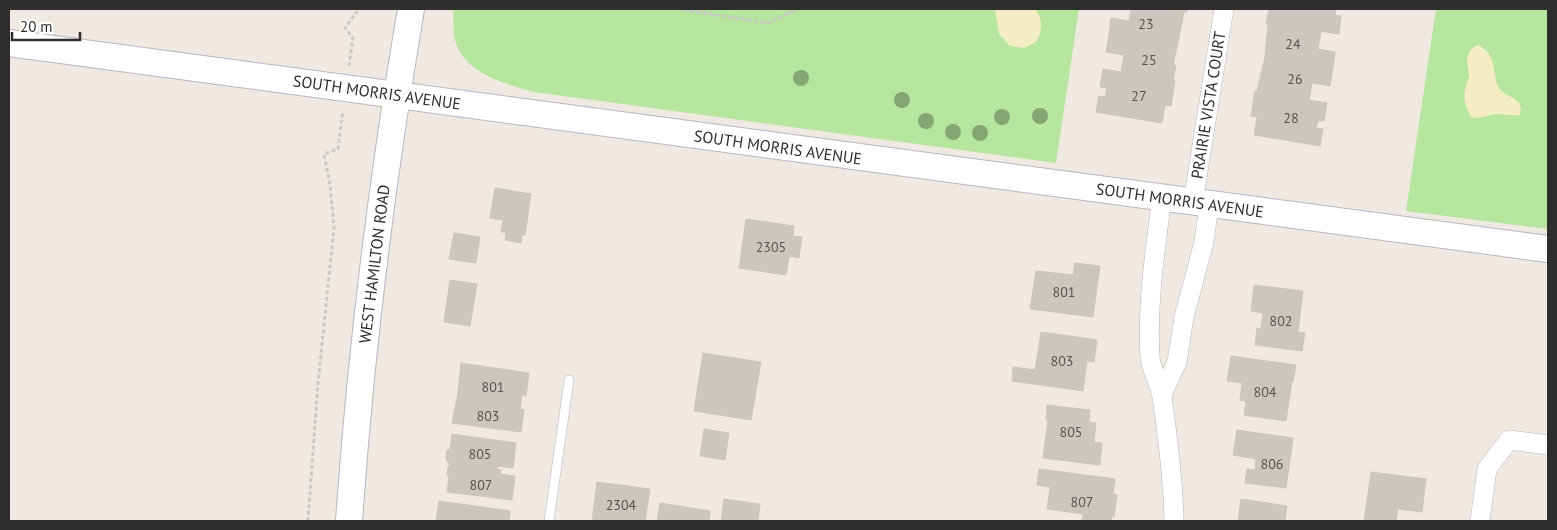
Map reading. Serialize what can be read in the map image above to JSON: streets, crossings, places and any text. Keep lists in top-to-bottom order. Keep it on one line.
{"streets":{"street":["SOUTH MORRIS AVENUE","PRAIRIE VISTA COURT","WEST HAMILTON ROAD"]},"crossings":[["SOUTH MORRIS AVENUE","PRAIRIE VISTA COURT"],["SOUTH MORRIS AVENUE","WEST HAMILTON ROAD"]],"house_numbers":["23","24","25","26","27","28","2305","801","802","803","801","804","803","805","805","806","807","807","2304"],"scale_bar":"20 m"}
